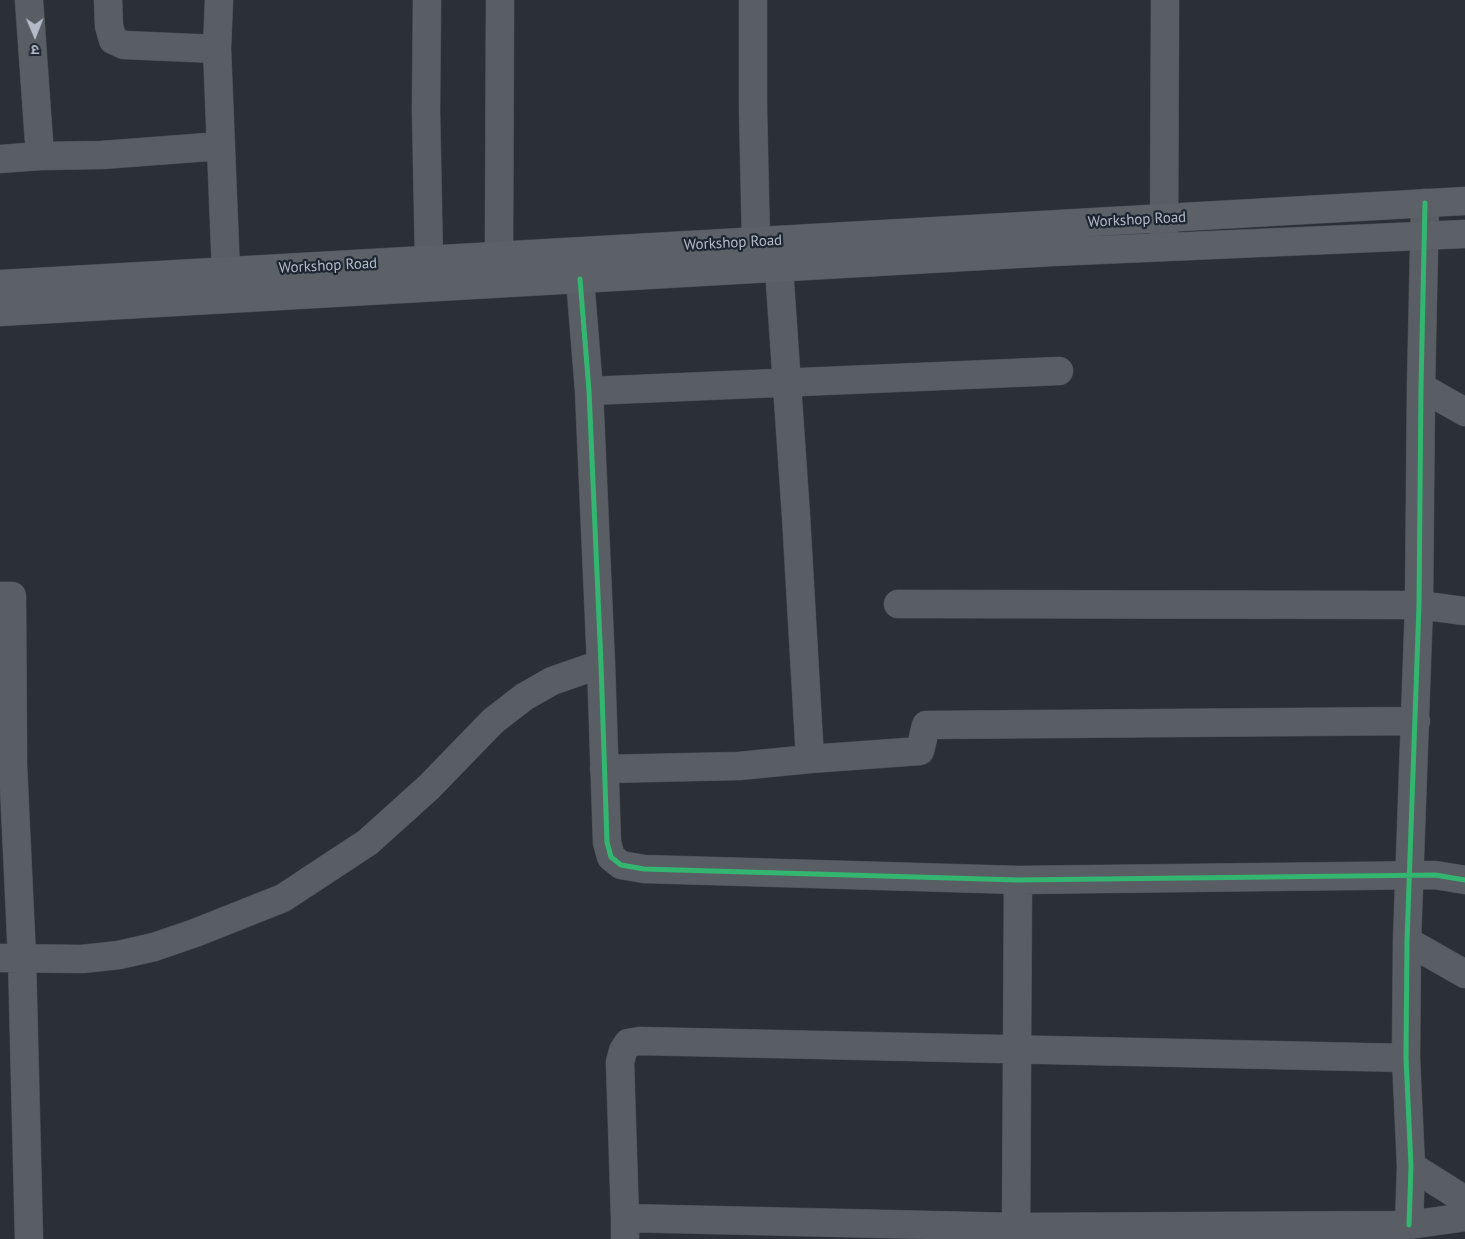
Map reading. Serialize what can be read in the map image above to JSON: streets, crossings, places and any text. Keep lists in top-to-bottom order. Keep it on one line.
{"streets":{"main road":["Workshop Road"]},"north":"bottom"}
